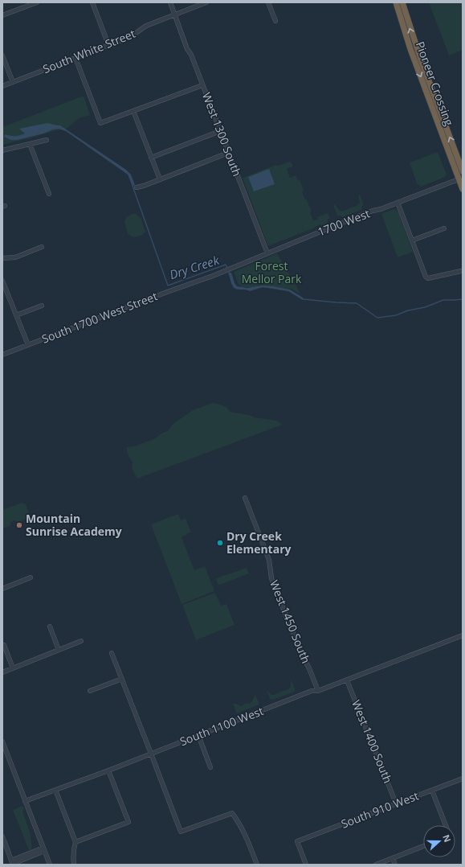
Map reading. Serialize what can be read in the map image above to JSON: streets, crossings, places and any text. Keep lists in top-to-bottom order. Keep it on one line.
{"streets":{"highway":["Pioneer Crossing"],"street":["South White Street","West 1300 South","1700 West","South 1700 West Street","West 1450 South","South 1100 West","West 1400 South","South 910 West"]},"crossings":[["South White Street","West 1300 South"],["Pioneer Crossing","1700 West"],["West 1300 South","1700 West"],["1700 West","South 1700 West Street"],["West 1450 South","South 1100 West"],["South 1100 West","West 1400 South"],["West 1400 South","South 910 West"]],"water":["Dry Creek"],"parks":["Forest Mellor Park"],"places":["Mountain Sunrise Academy","Dry Creek Elementary"],"north":"right"}
